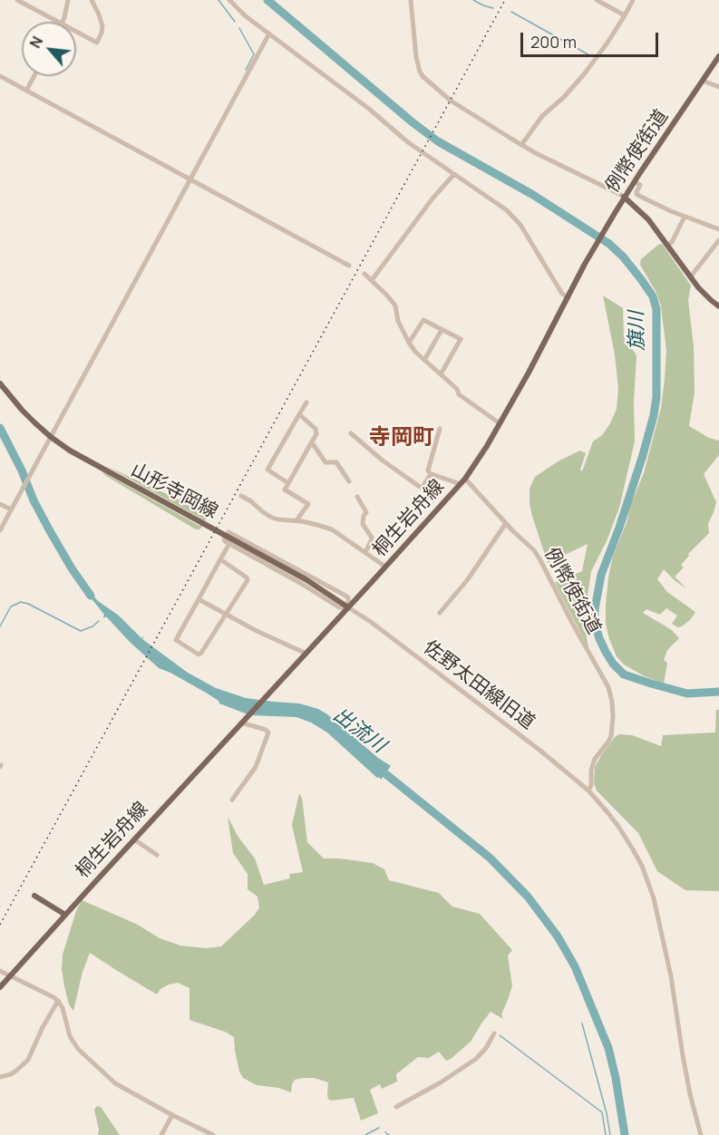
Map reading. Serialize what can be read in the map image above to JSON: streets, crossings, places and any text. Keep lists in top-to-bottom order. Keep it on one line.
{"streets":{"main road":["例幣使街道","山形寺岡線","桐生岩舟線"],"street":["佐野太田線旧道"]},"crossings":[["例幣使街道","桐生岩舟線"],["例幣使街道","佐野太田線旧道"],["山形寺岡線","桐生岩舟線"],["山形寺岡線","佐野太田線旧道"],["桐生岩舟線","佐野太田線旧道"]],"districts":["寺岡町"],"water":["旗川","出流川"],"scale_bar":"200 m","north":"top left"}
